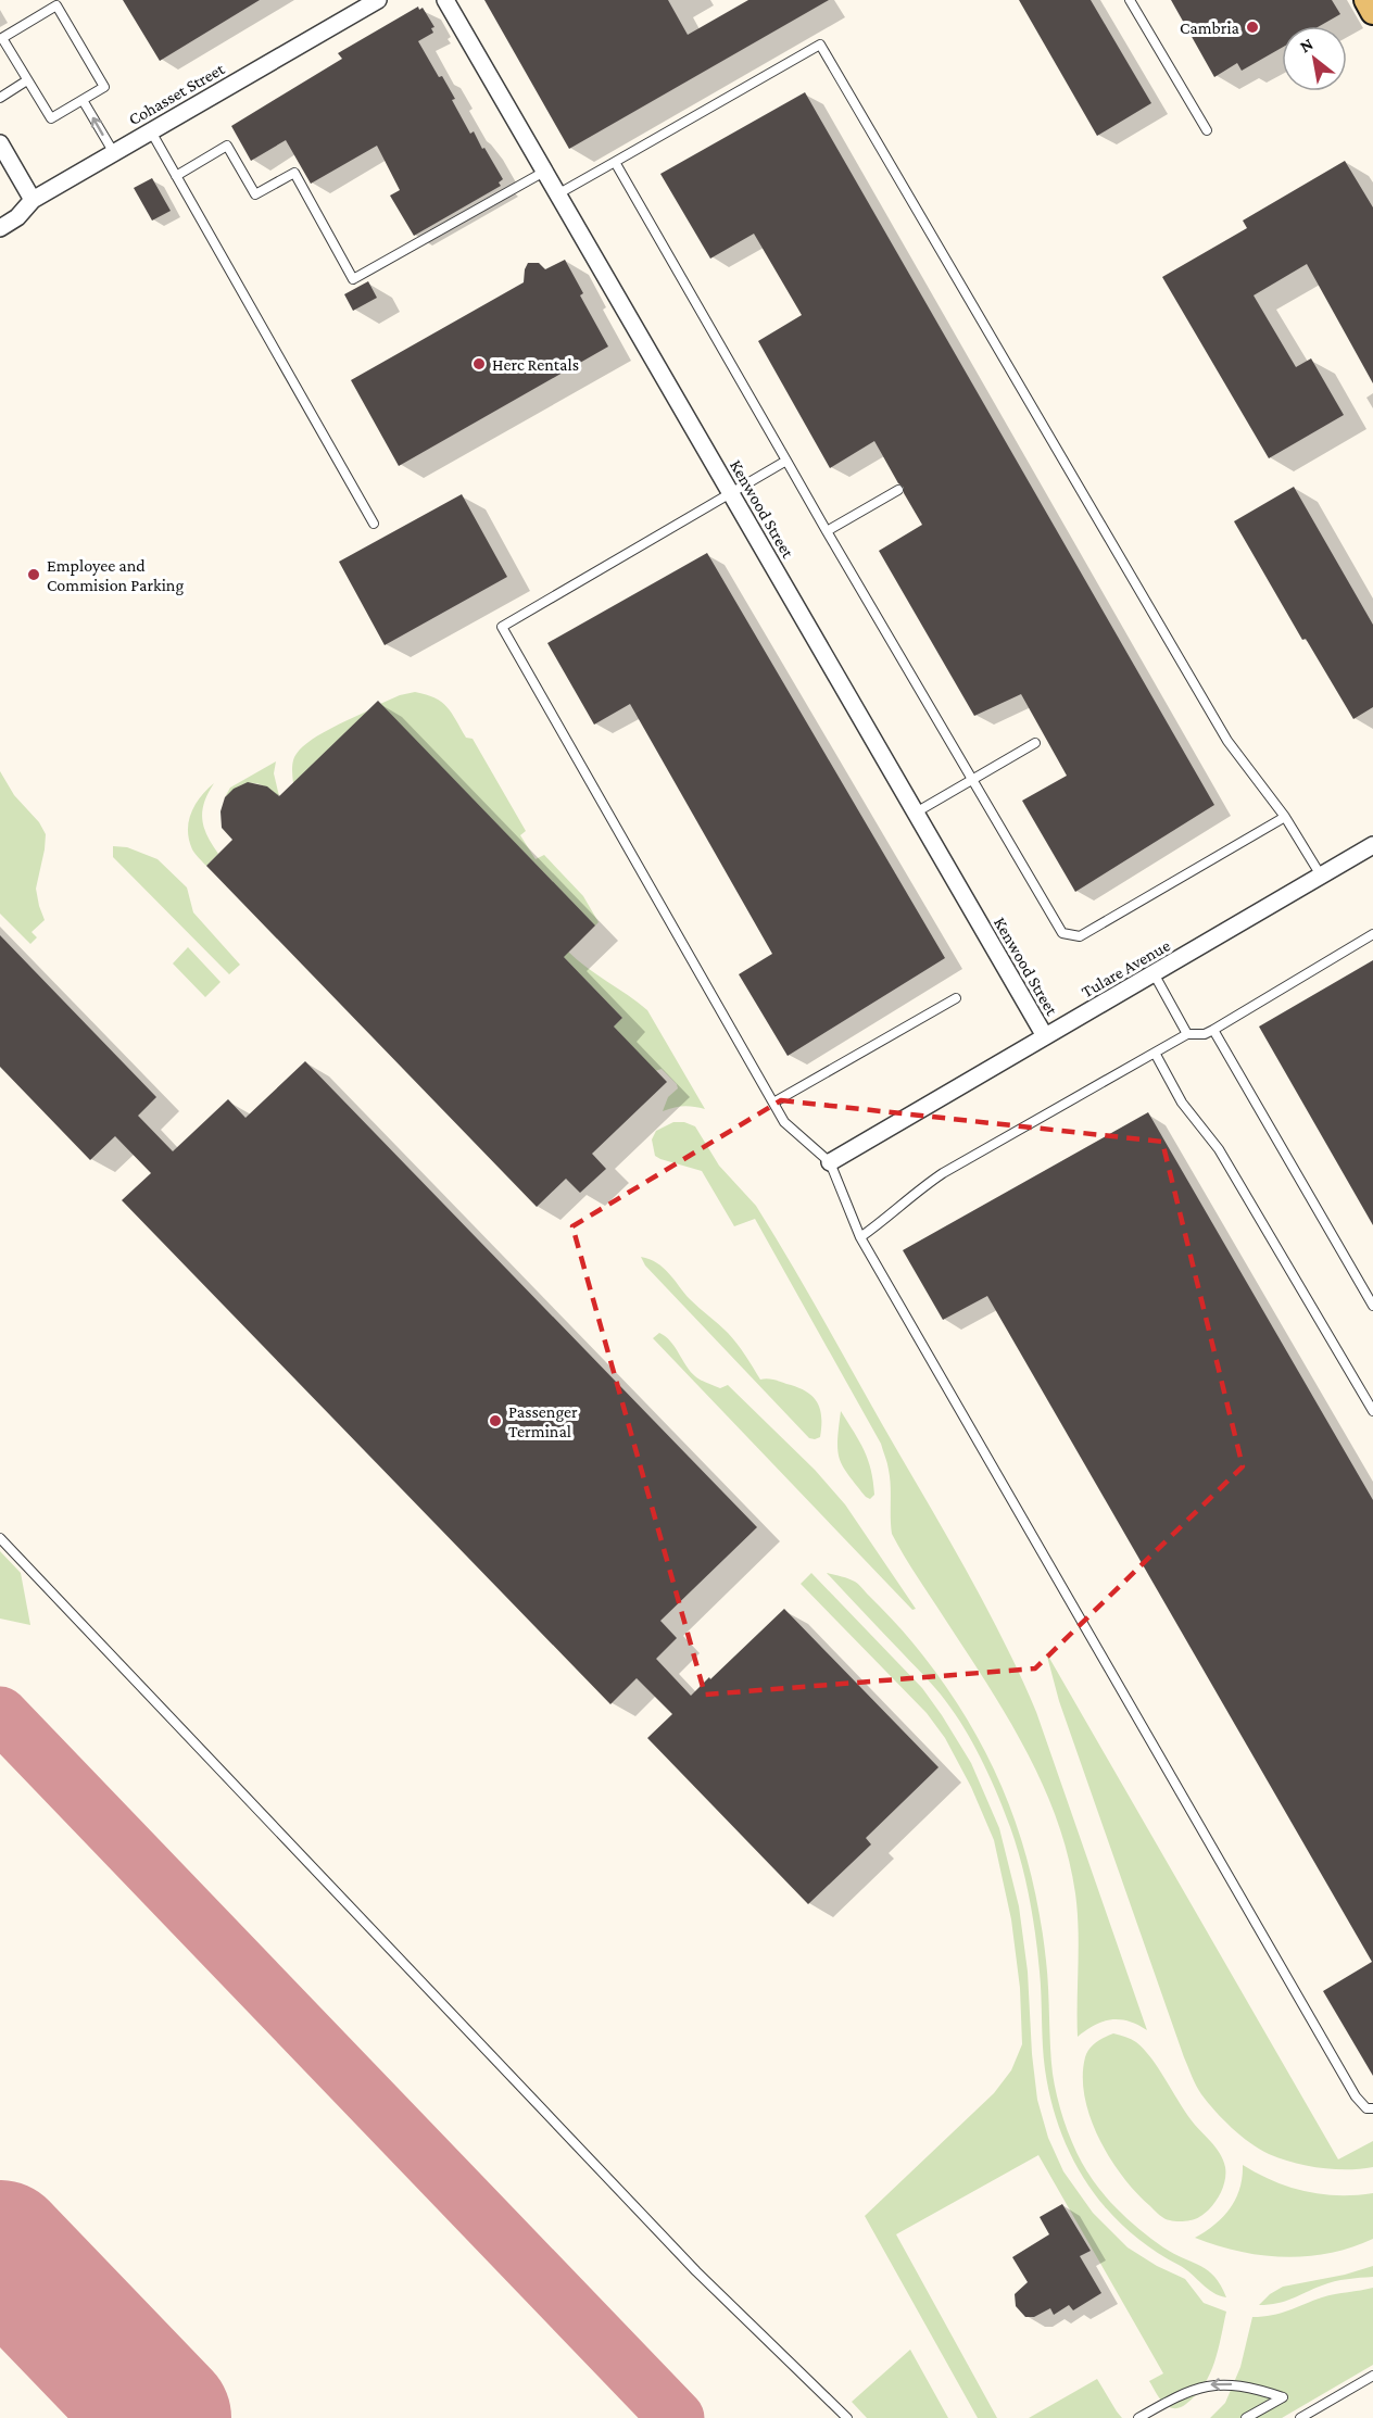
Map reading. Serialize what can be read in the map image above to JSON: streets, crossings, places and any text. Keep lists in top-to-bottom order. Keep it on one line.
{"streets":{"street":["Cohasset Street","Kenwood Street","Tulare Avenue"]},"crossings":[["Kenwood Street","Tulare Avenue"]],"places":["Cambria","Herc Rentals","Employee and Commision Parking","Passenger Terminal"],"north":"top left"}
